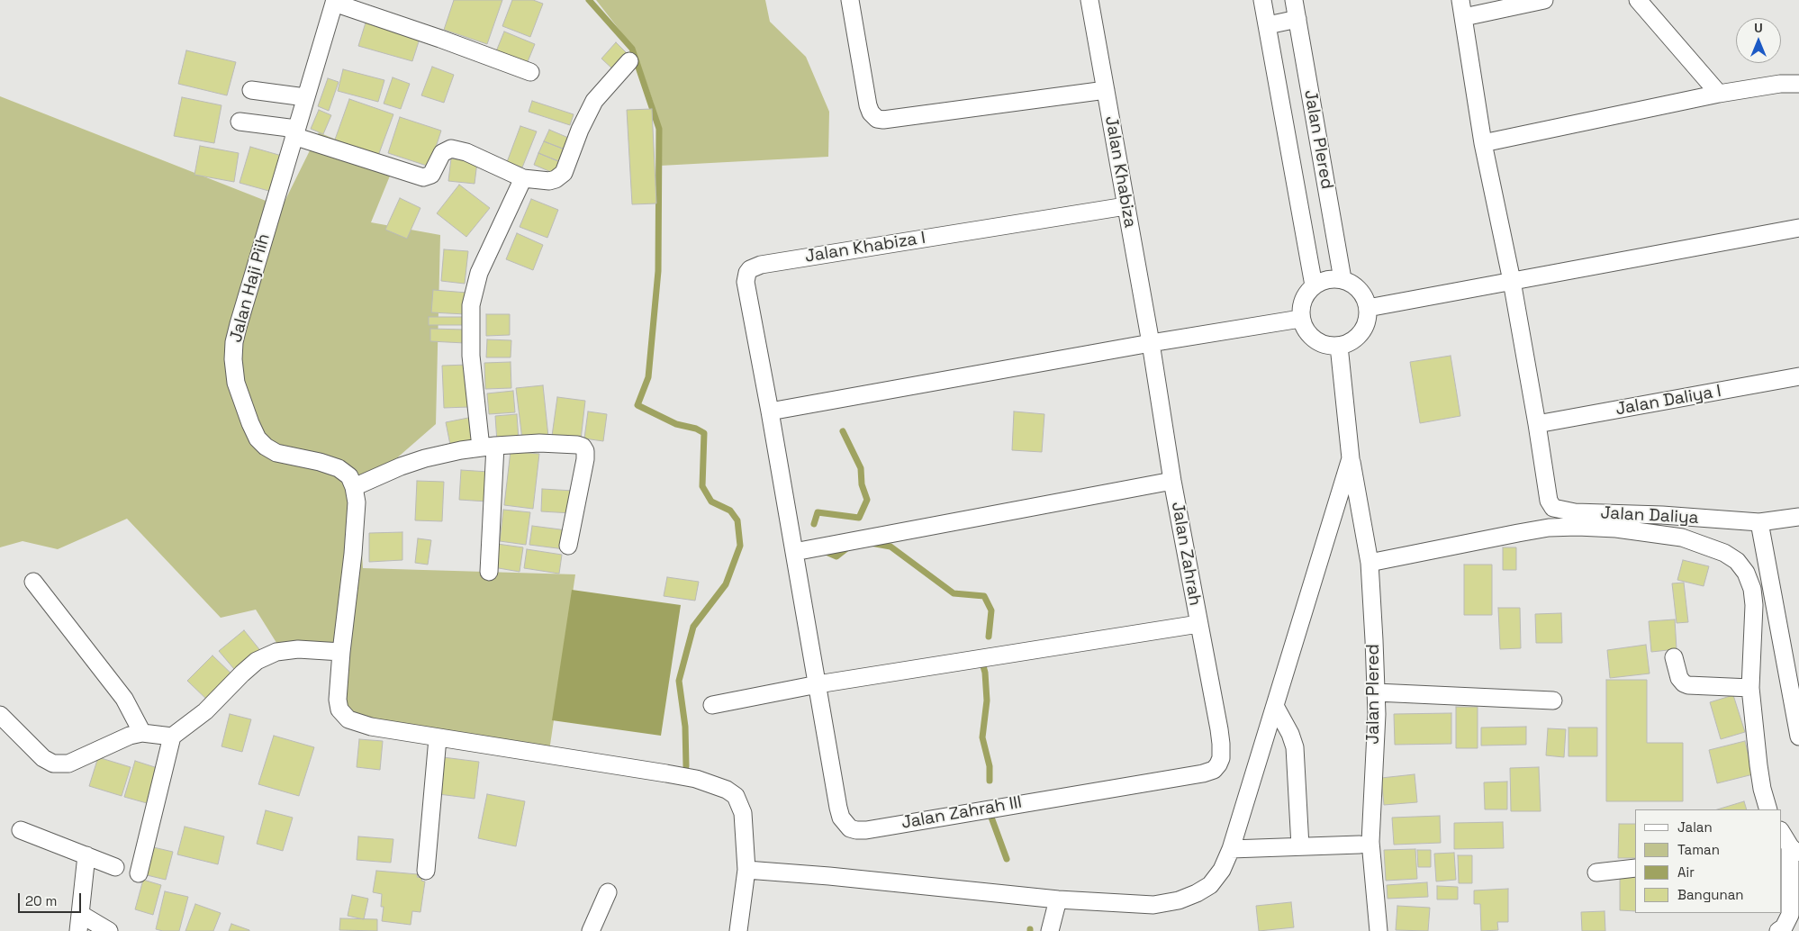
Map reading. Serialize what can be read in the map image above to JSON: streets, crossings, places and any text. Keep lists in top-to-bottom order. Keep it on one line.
{"streets":{"street":["Jalan Plered","Jalan Khabiza","Jalan Khabiza I","Jalan Haji Piih","Jalan Daliya I","Jalan Daliya","Jalan Zahrah","Jalan Zahrah III"]},"crossings":[["Jalan Khabiza","Jalan Khabiza I"],["Jalan Khabiza","Jalan Zahrah"],["Jalan Khabiza I","Jalan Zahrah III"],["Jalan Daliya I","Jalan Daliya"],["Jalan Zahrah","Jalan Zahrah III"]],"legend":["Jalan","Taman","Air","Bangunan"],"scale_bar":"20 m","north":"top"}
